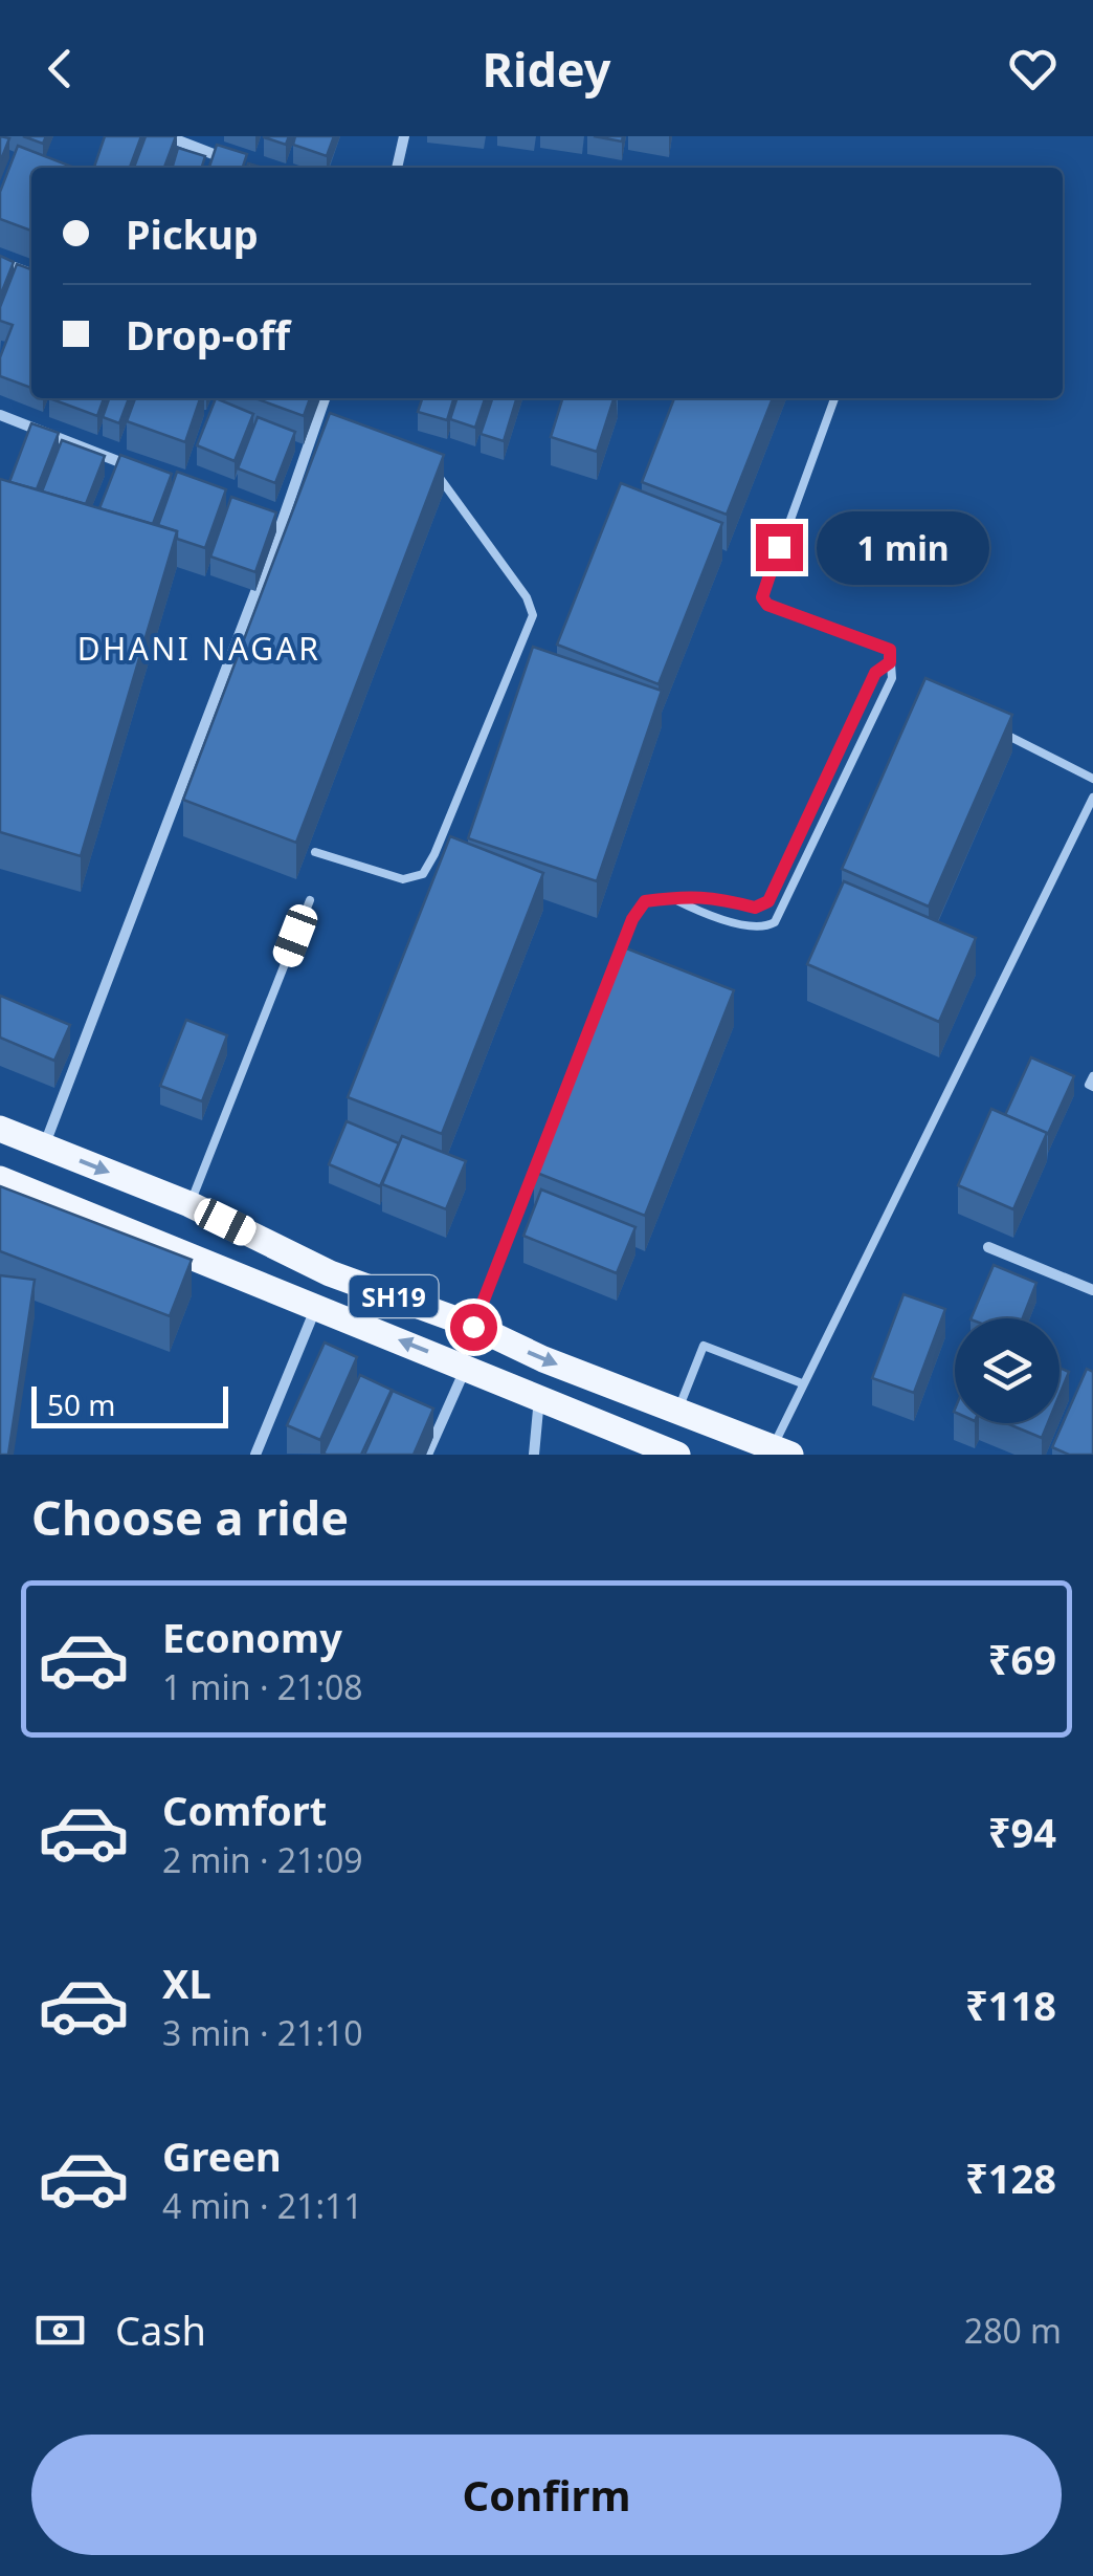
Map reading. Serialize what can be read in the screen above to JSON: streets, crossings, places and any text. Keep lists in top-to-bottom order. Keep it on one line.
{"streets":{"main road":["SH19"]},"districts":["DHANI NAGAR"],"scale_bar":"50 m","page":{"header":"Ridey","banner":["Pickup","Drop-off"],"bubble":"1 min","scale":"50 m","heading":"Choose a ride","list":[{"name":"Economy","note":"1 min · 21:08","value":"₹69"},{"name":"Comfort","note":"2 min · 21:09","value":"₹94"},{"name":"XL","note":"3 min · 21:10","value":"₹118"},{"name":"Green","note":"4 min · 21:11","value":"₹128"}],"pay":["Cash","280 m"],"buttons":"Confirm"}}
